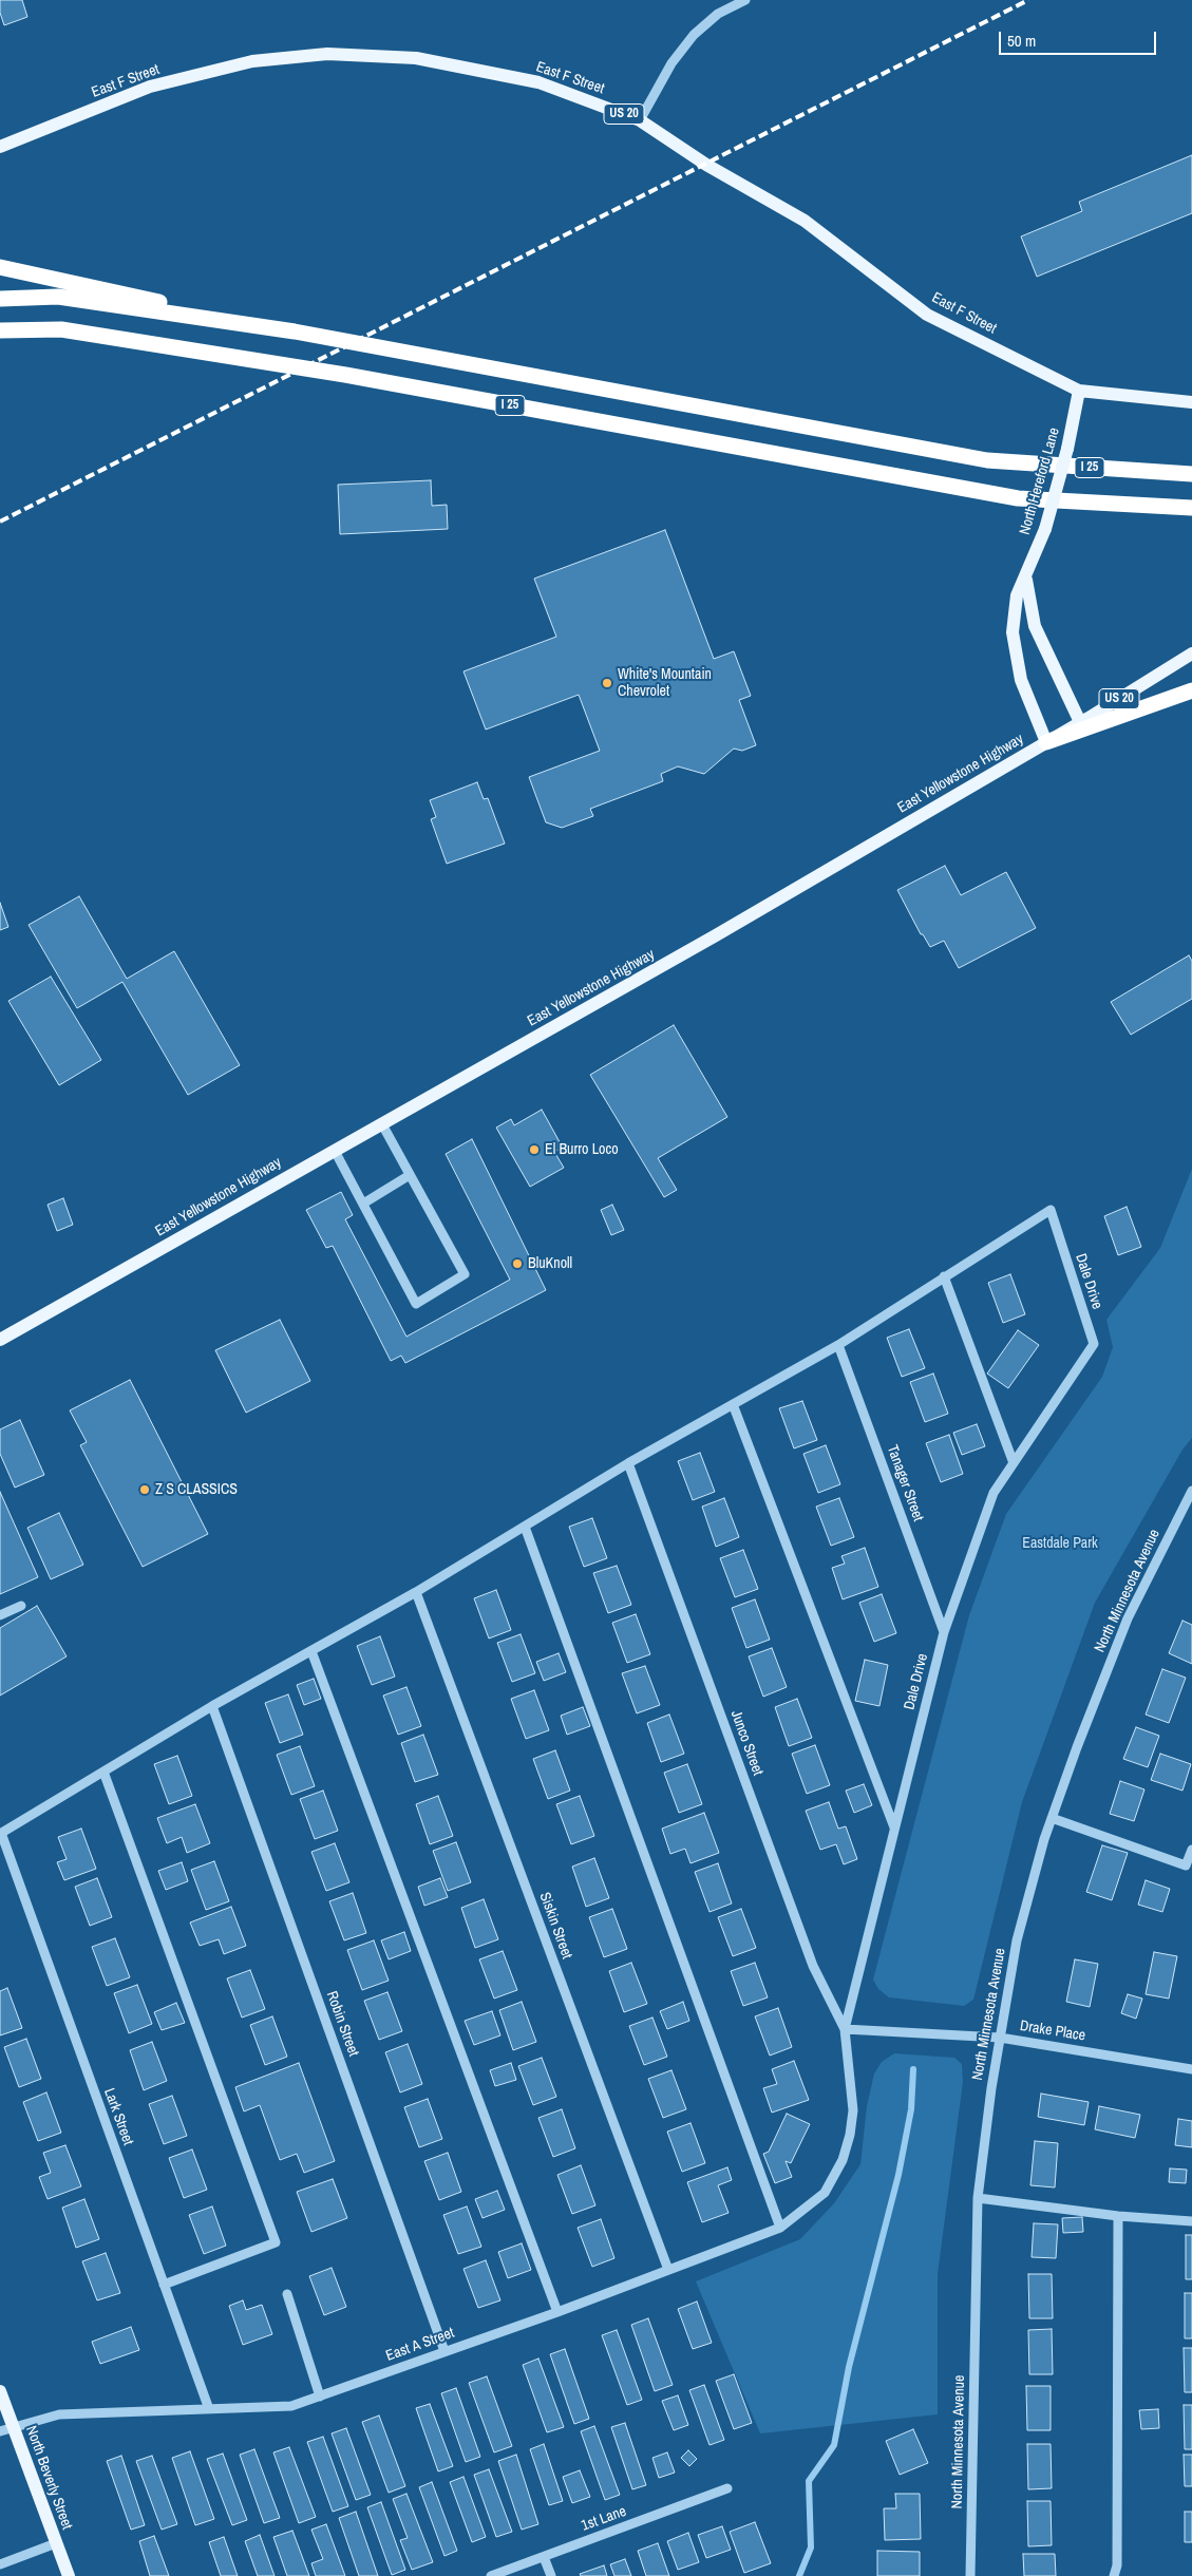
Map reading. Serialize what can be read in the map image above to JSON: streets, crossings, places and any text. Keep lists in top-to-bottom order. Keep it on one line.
{"streets":{"highway":["I 25"],"main road":["East F Street","US 20","North Hereford Lane","East Yellowstone Highway","North Beverly Street"],"street":["Dale Drive","Tanager Street","North Minnesota Avenue","Junco Street","Siskin Street","Robin Street","Drake Place","Lark Street","East A Street","1st Lane"]},"crossings":[["East F Street","North Hereford Lane"],["North Hereford Lane","East Yellowstone Highway"],["Dale Drive","Tanager Street"],["Dale Drive","Junco Street"],["Dale Drive","Drake Place"],["Dale Drive","East A Street"],["North Minnesota Avenue","Drake Place"],["Junco Street","Drake Place"],["Siskin Street","East A Street"],["Robin Street","East A Street"],["Lark Street","East A Street"],["East A Street","North Beverly Street"]],"parks":["Eastdale Park"],"places":["White's Mountain Chevrolet","El Burro Loco","BluKnoll","Z S CLASSICS"],"scale_bar":"50 m"}
